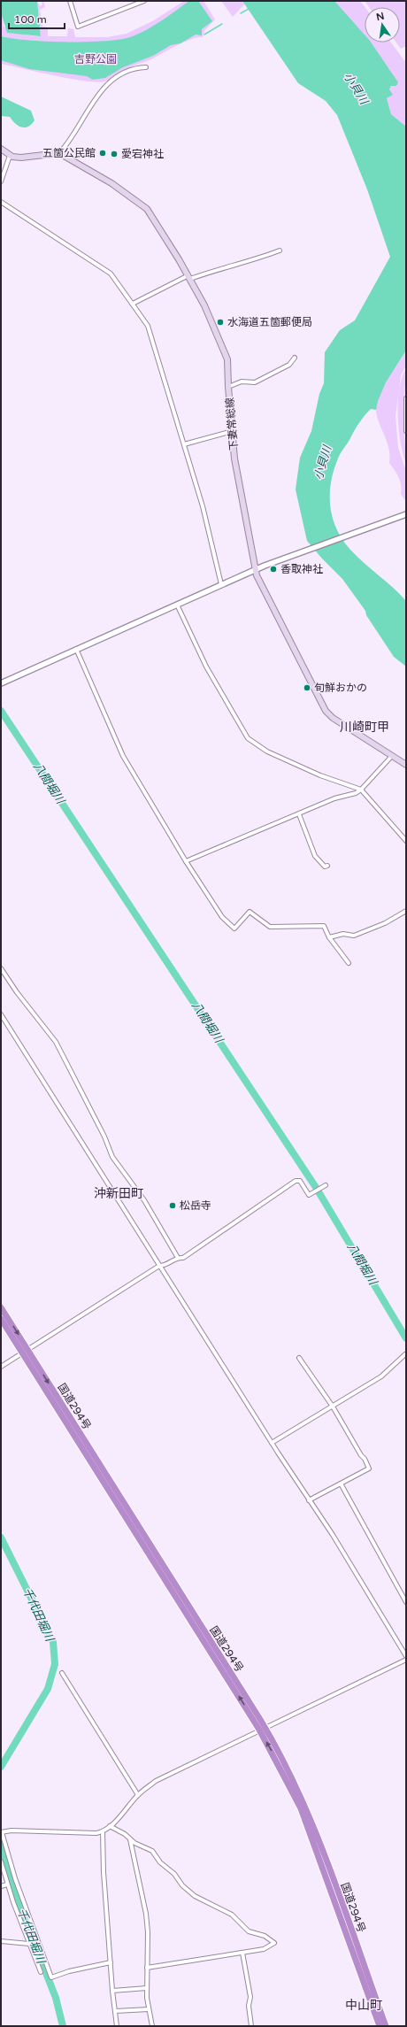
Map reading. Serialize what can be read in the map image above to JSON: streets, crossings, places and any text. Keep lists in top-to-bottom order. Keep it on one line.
{"streets":{"highway":["国道294号"],"main road":["下妻常総線"]},"districts":["川崎町甲","沖新田町","中山町"],"water":["小貝川","八間堀川","千代田堀川"],"parks":["吉野公園"],"places":["五箇公民館","愛宕神社","水海道五箇郵便局","香取神社","旬鮮おかの","松岳寺"],"scale_bar":"100 m","north":"top"}
